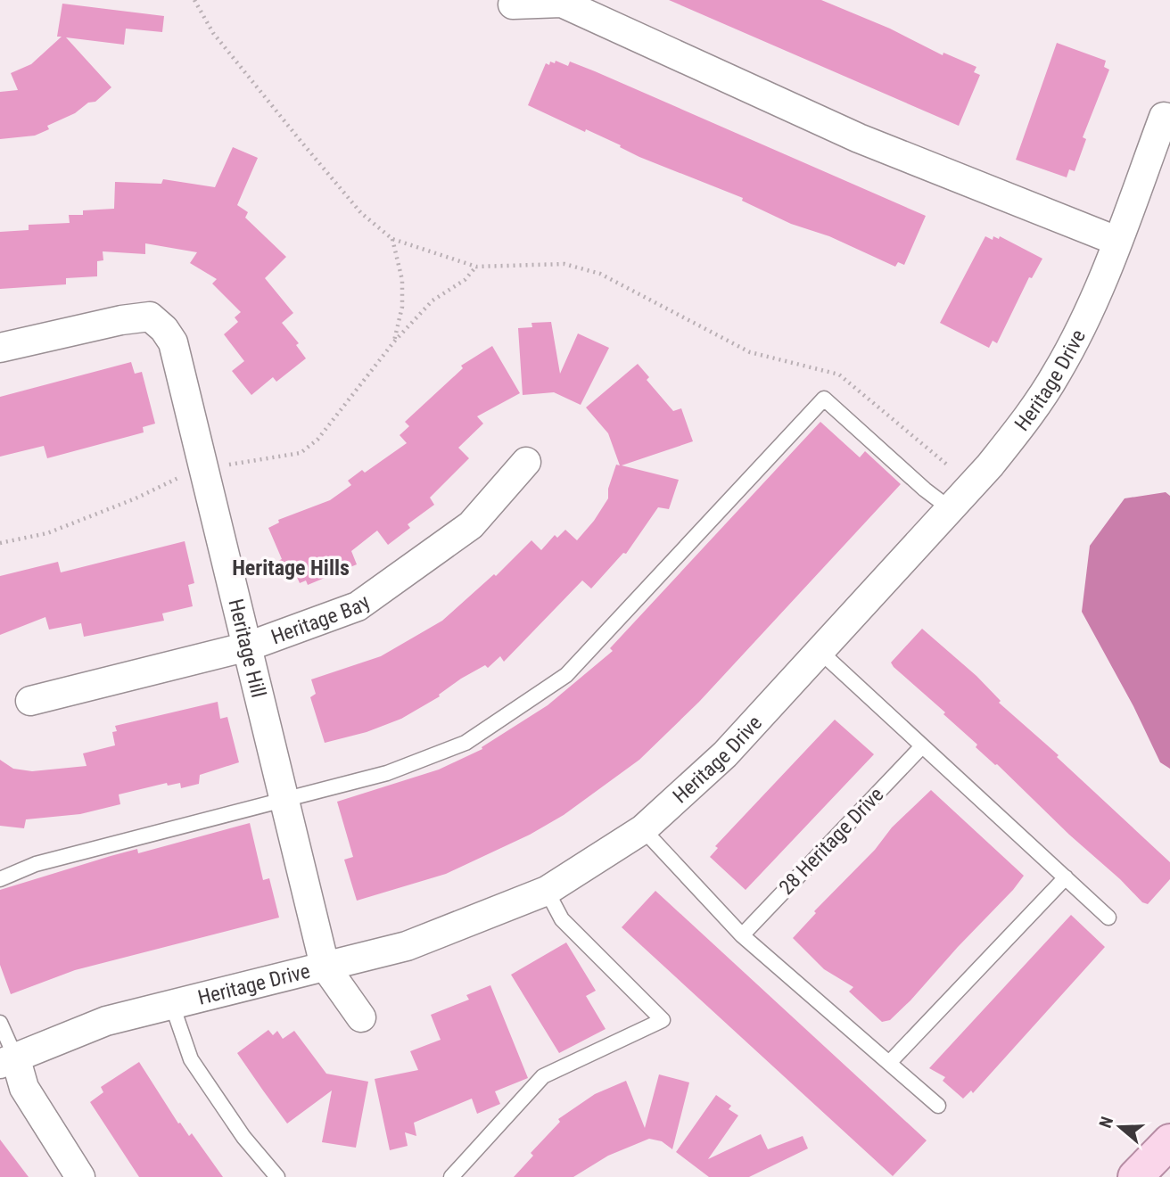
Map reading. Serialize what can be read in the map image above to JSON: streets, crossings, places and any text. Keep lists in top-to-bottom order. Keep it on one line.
{"streets":{"street":["Heritage Drive","Heritage Bay","Heritage Hill"],"lane":["28 Heritage Drive"]},"crossings":[["Heritage Drive","Heritage Hill"],["Heritage Bay","Heritage Hill"]],"districts":["Heritage Hills"],"north":"left"}
